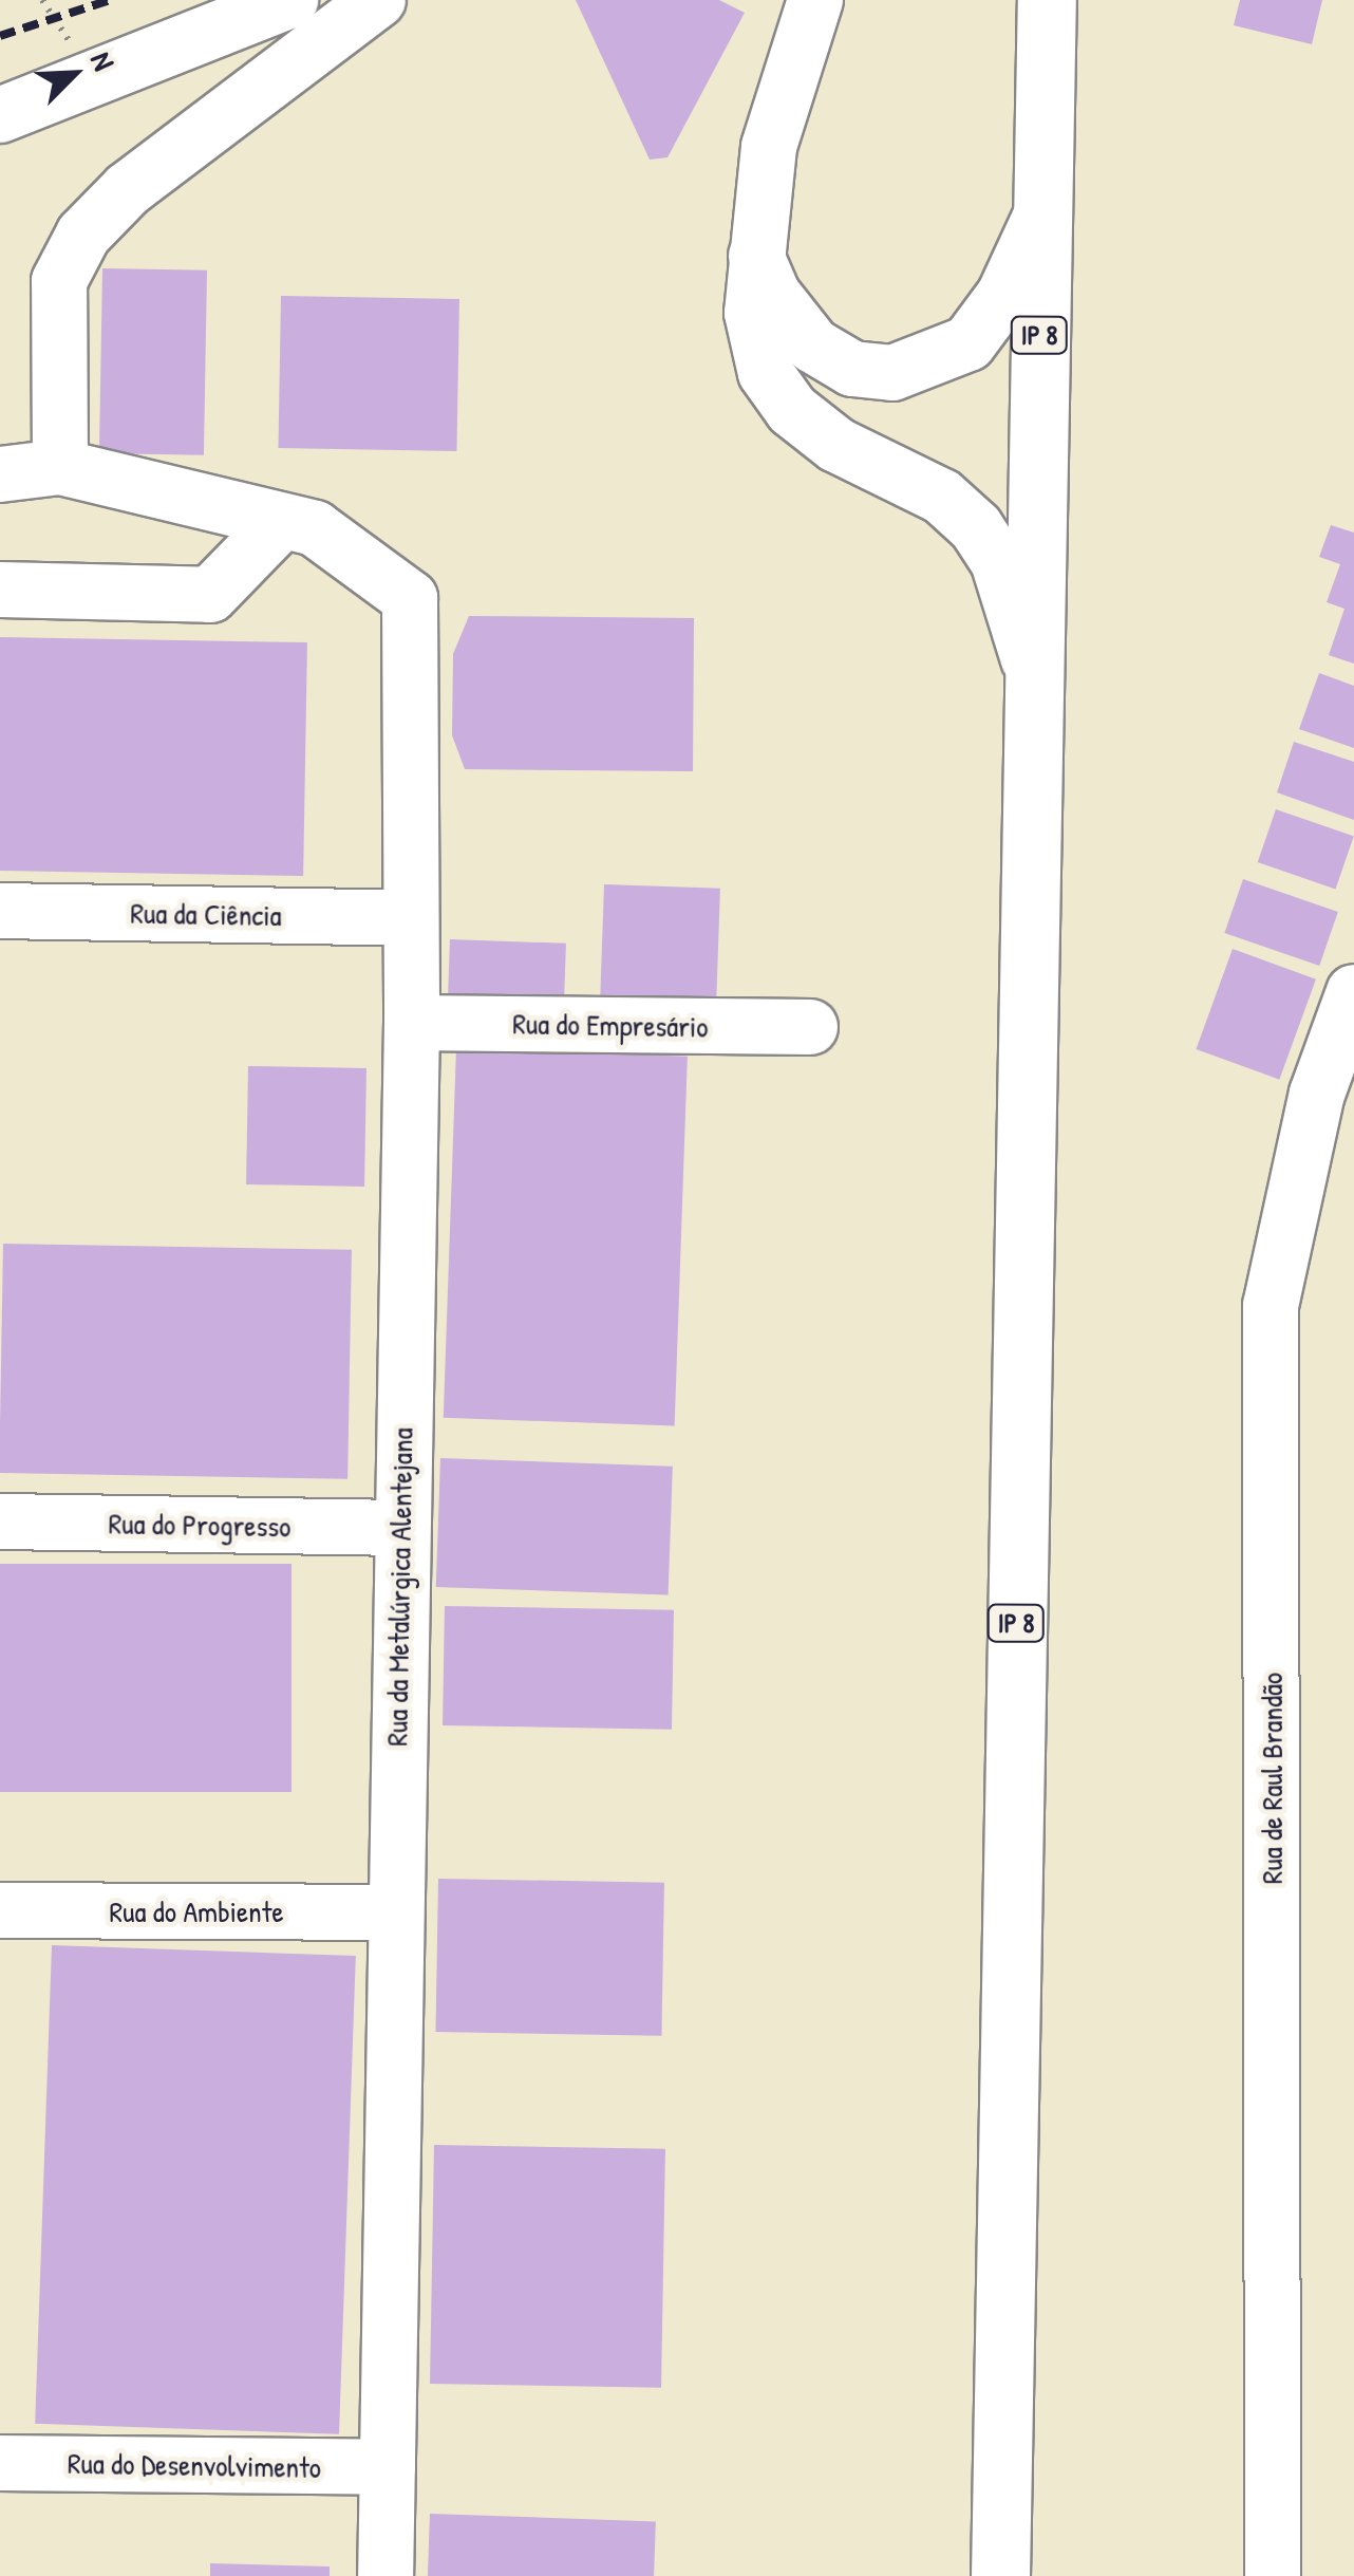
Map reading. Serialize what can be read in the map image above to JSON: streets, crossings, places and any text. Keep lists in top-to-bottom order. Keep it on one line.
{"streets":{"main road":["IP 8"],"street":["Rua da Ciência","Rua do Empresário","Rua do Progresso","Rua da Metalúrgica Alentejana","Rua de Raul Brandão","Rua do Ambiente","Rua do Desenvolvimento"]},"crossings":[["Rua da Ciência","Rua da Metalúrgica Alentejana"],["Rua do Empresário","Rua da Metalúrgica Alentejana"],["Rua do Progresso","Rua da Metalúrgica Alentejana"],["Rua da Metalúrgica Alentejana","Rua do Ambiente"],["Rua da Metalúrgica Alentejana","Rua do Desenvolvimento"]],"north":"top right"}
